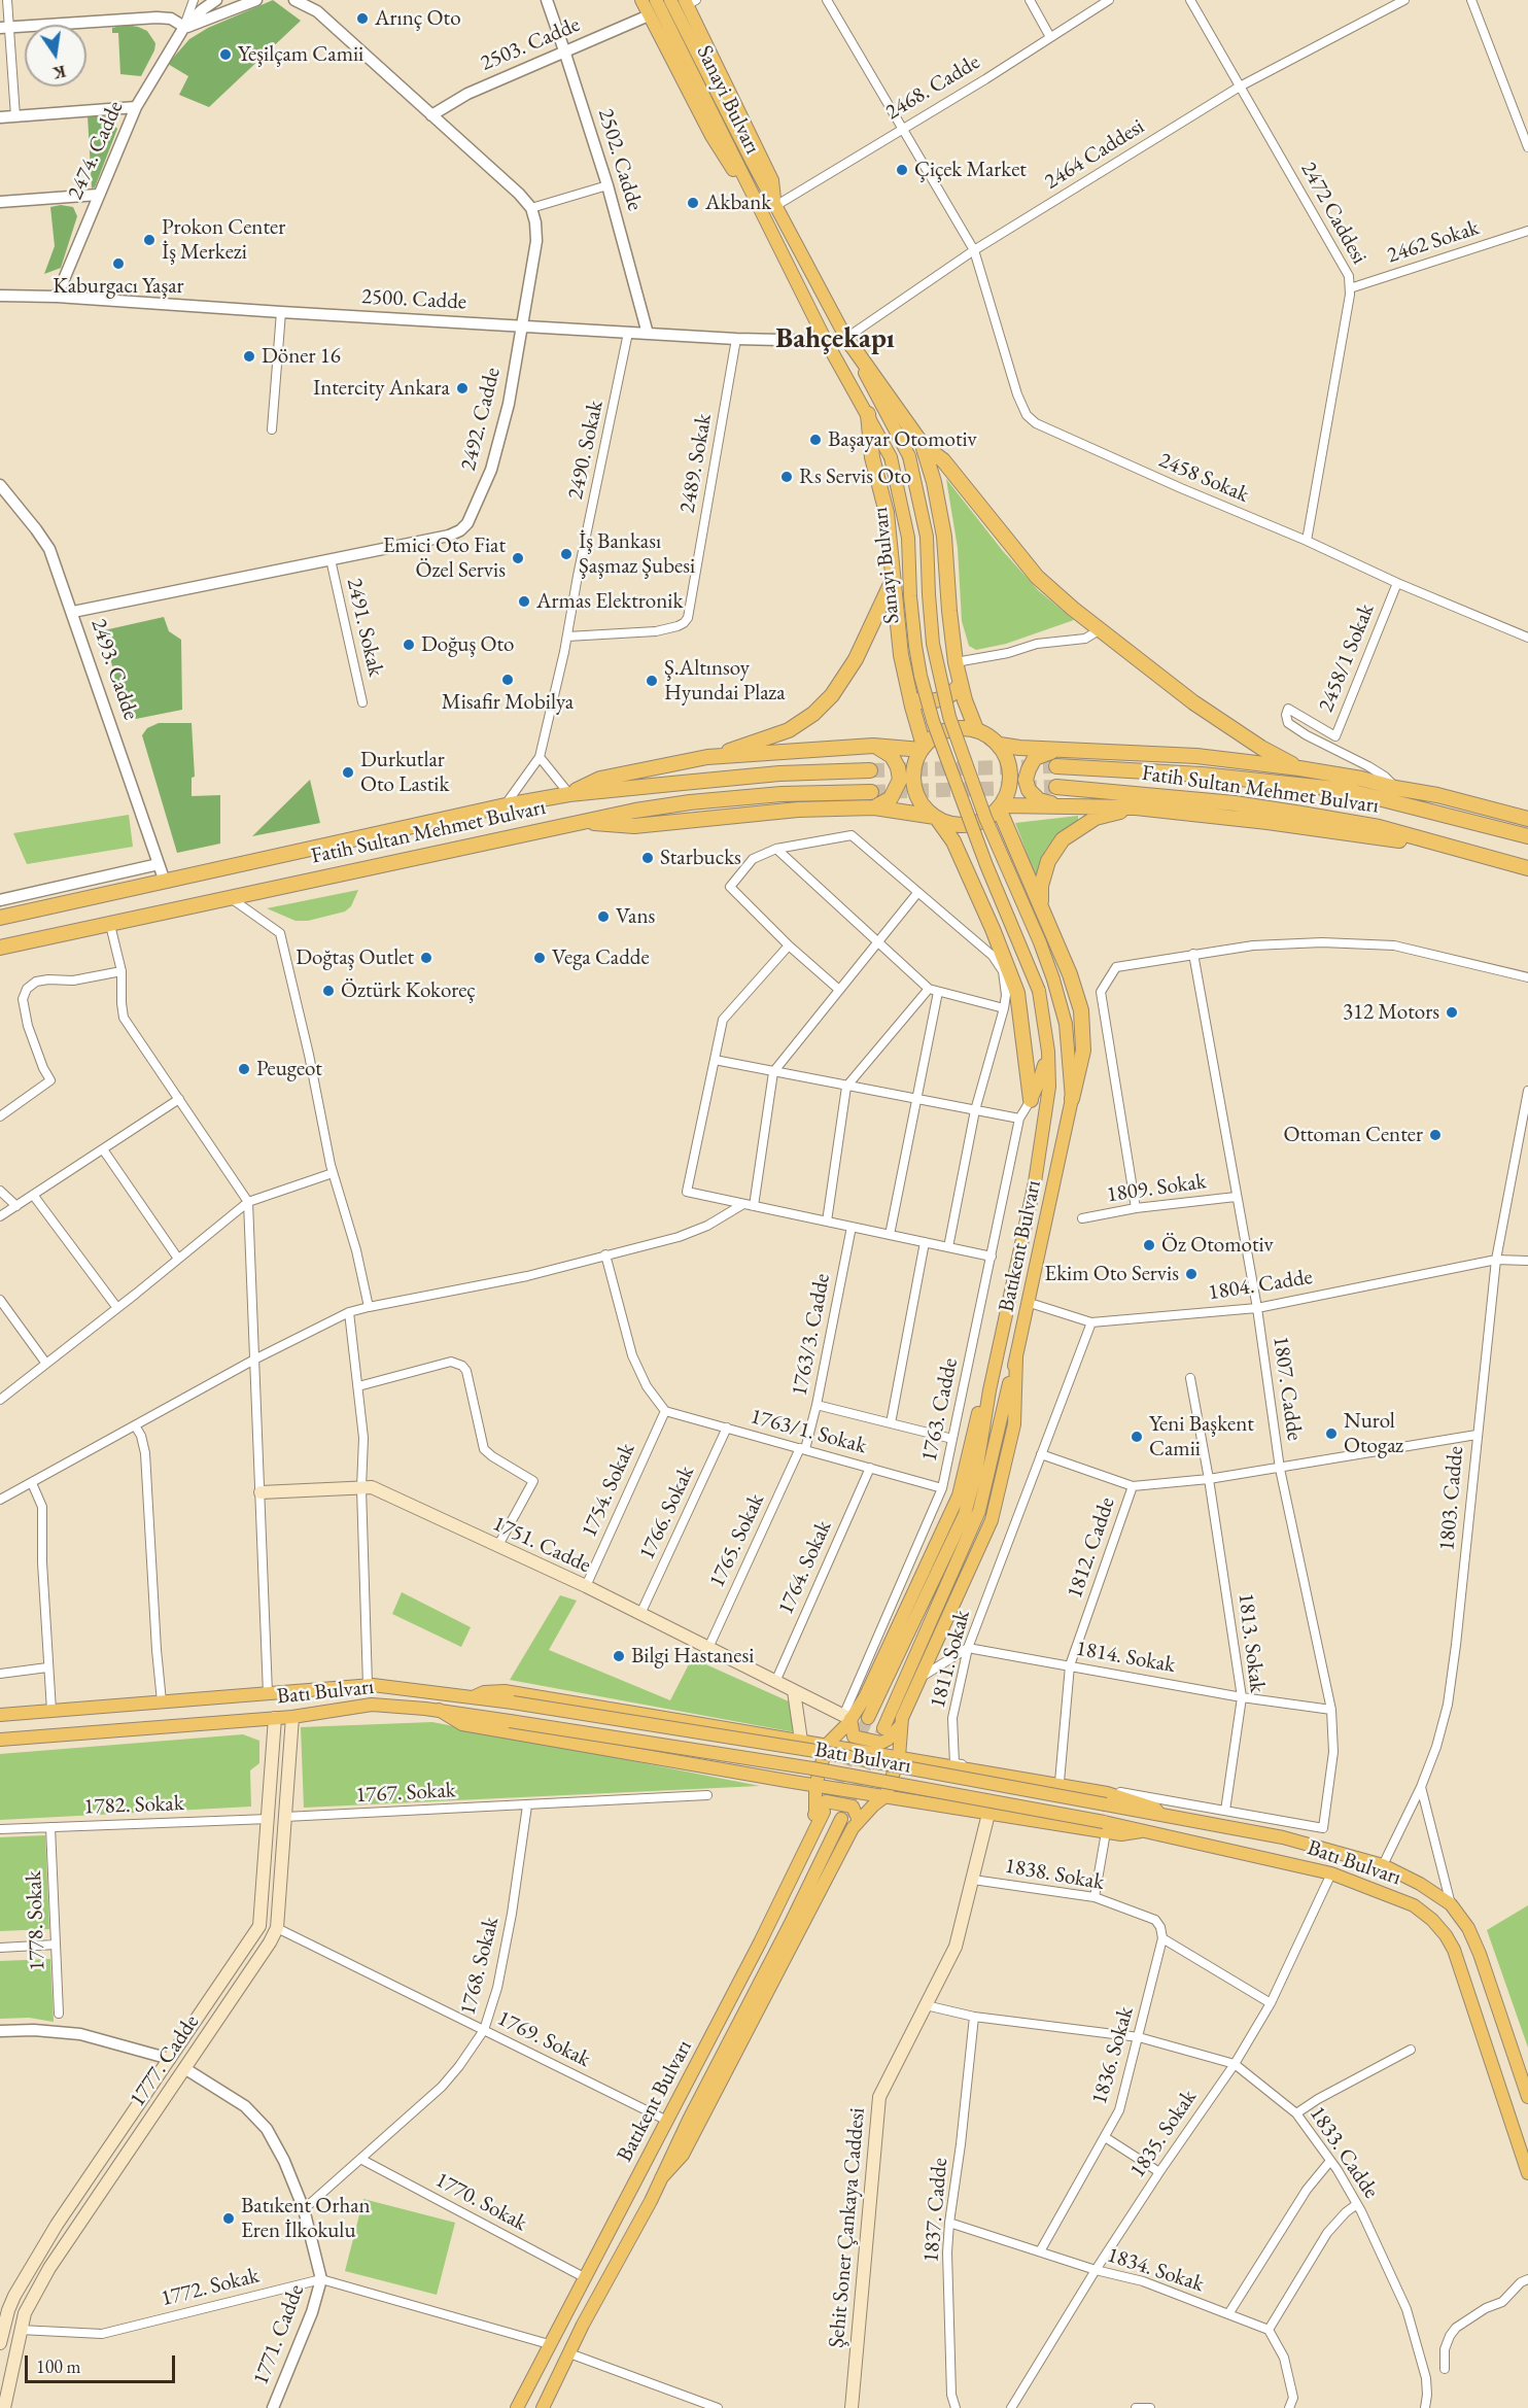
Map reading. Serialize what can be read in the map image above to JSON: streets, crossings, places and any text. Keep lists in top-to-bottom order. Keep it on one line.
{"streets":{"highway":["Fatih Sultan Mehmet Bulvarı"],"main road":["Sanayi Bulvarı","Batıkent Bulvarı","1751. Cadde","Batı Bulvarı","1777. Cadde","Şehit Soner Çankaya Caddesi"],"street":["2503. Cadde","2468. Cadde","2474. Cadde","2464 Caddesi","2502. Cadde","2472 Caddesi","2462 Sokak","2500. Cadde","2492. Cadde","2490. Sokak","2489. Sokak","2458 Sokak","2491. Sokak","2458/1 Sokak","2493. Cadde","1809. Sokak","1804. Cadde","1763/3. Cadde","1807. Cadde","1763. Cadde","1763/1. Sokak","1754. Sokak","1803. Cadde","1766. Sokak","1765. Sokak","1812. Cadde","1764. Sokak","1813. Sokak","1814. Sokak","1811. Sokak","1767. Sokak","1782. Sokak","1838. Sokak","1778. Sokak","1768. Sokak","1769. Sokak","1836. Sokak","1835. Sokak","1833. Cadde","1770. Sokak","1837. Cadde","1834. Sokak","1772. Sokak","1771. Cadde"]},"crossings":[["2503. Cadde","2502. Cadde"],["2468. Cadde","Sanayi Bulvarı"],["2468. Cadde","2458 Sokak"],["Sanayi Bulvarı","2464 Caddesi"],["Sanayi Bulvarı","2500. Cadde"],["Sanayi Bulvarı","Batıkent Bulvarı"],["2474. Cadde","2500. Cadde"],["2464 Caddesi","2472 Caddesi"],["2464 Caddesi","2458 Sokak"],["2502. Cadde","2500. Cadde"],["2472 Caddesi","2462 Sokak"],["2472 Caddesi","2458 Sokak"],["2500. Cadde","2492. Cadde"],["2500. Cadde","2490. Sokak"],["2500. Cadde","2489. Sokak"],["2492. Cadde","2491. Sokak"],["2492. Cadde","2493. Cadde"],["2490. Sokak","2489. Sokak"],["2490. Sokak","Fatih Sultan Mehmet Bulvarı"],["2458 Sokak","2458/1 Sokak"],["2493. Cadde","Fatih Sultan Mehmet Bulvarı"],["1809. Sokak","1807. Cadde"],["Batıkent Bulvarı","1804. Cadde"],["Batıkent Bulvarı","1770. Sokak"],["Batıkent Bulvarı","1772. Sokak"],["1804. Cadde","1807. Cadde"],["1804. Cadde","1803. Cadde"],["1804. Cadde","1811. Sokak"],["1763/3. Cadde","1763/1. Sokak"],["1763/3. Cadde","1765. Sokak"],["1807. Cadde","1812. Cadde"],["1807. Cadde","1814. Sokak"],["1807. Cadde","1811. Sokak"],["1763. Cadde","1763/1. Sokak"],["1763. Cadde","1751. Cadde"],["1763/1. Sokak","1754. Sokak"],["1763/1. Sokak","1766. Sokak"],["1763/1. Sokak","1765. Sokak"],["1763/1. Sokak","1764. Sokak"],["1754. Sokak","1751. Cadde"],["1803. Cadde","1812. Cadde"],["1803. Cadde","Batı Bulvarı"],["1766. Sokak","1751. Cadde"],["1765. Sokak","1751. Cadde"],["1751. Cadde","1764. Sokak"],["1812. Cadde","1813. Sokak"],["1812. Cadde","1814. Sokak"],["1812. Cadde","1811. Sokak"],["1813. Sokak","1814. Sokak"],["1813. Sokak","1811. Sokak"],["1814. Sokak","1811. Sokak"],["Batı Bulvarı","1777. Cadde"],["Batı Bulvarı","1835. Sokak"],["1767. Sokak","1768. Sokak"],["1767. Sokak","1777. Cadde"],["1782. Sokak","1778. Sokak"],["1782. Sokak","1777. Cadde"],["1838. Sokak","1836. Sokak"],["1838. Sokak","Şehit Soner Çankaya Caddesi"],["1768. Sokak","1769. Sokak"],["1768. Sokak","1770. Sokak"],["1768. Sokak","1771. Cadde"],["1769. Sokak","1777. Cadde"],["1836. Sokak","1833. Cadde"],["1836. Sokak","1834. Sokak"],["1777. Cadde","1772. Sokak"],["1777. Cadde","1771. Cadde"],["1835. Sokak","1833. Cadde"],["1835. Sokak","1834. Sokak"],["1833. Cadde","1837. Cadde"],["1833. Cadde","Şehit Soner Çankaya Caddesi"],["1837. Cadde","1834. Sokak"],["1772. Sokak","1771. Cadde"]],"districts":["Bahçekapı"],"places":["Arınç Oto","Yeşilçam Camii","Çiçek Market","Akbank","Prokon Center İş Merkezi","Kaburgacı Yaşar","Döner 16","Intercity Ankara","Başayar Otomotiv","Rs Servis Oto","İş Bankası Şaşmaz Şubesi","Emici Oto Fiat Özel Servis","Armas Elektronik","Doğuş Oto","Misafir Mobilya","Ş.Altınsoy Hyundai Plaza","Durkutlar Oto Lastik","Starbucks","Vans","Doğtaş Outlet","Vega Cadde","Öztürk Kokoreç","312 Motors","Peugeot","Ottoman Center","Öz Otomotiv","Ekim Oto Servis","Nurol Otogaz","Yeni Başkent Camii","Bilgi Hastanesi","Batıkent Orhan Eren İlkokulu"],"scale_bar":"100 m","north":"bottom"}
